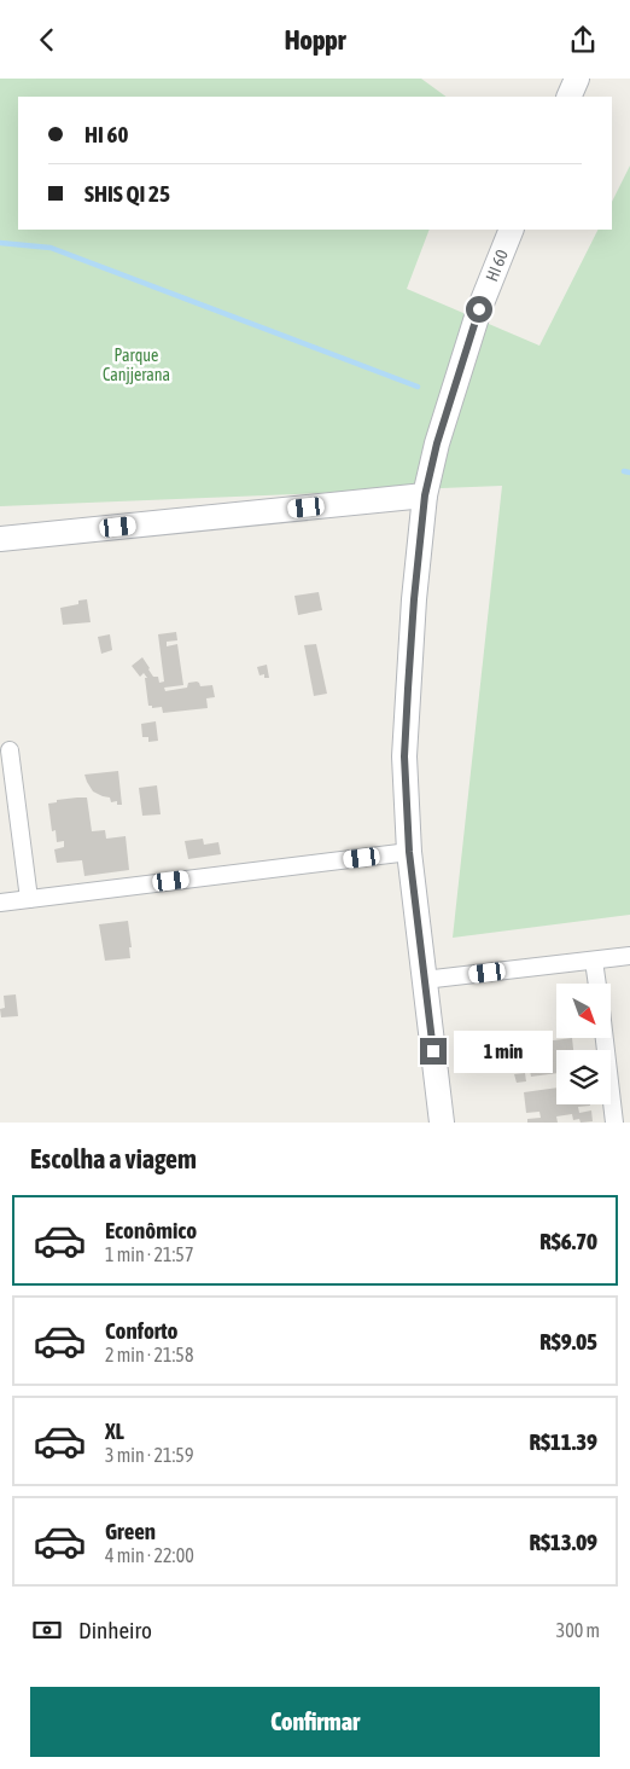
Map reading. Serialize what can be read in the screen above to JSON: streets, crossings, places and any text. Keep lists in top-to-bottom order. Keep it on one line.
{"streets":{"street":["HI 60"]},"parks":["Parque Canjjerana"],"north":"bottom right","page":{"header":"Hoppr","banner":["HI 60","SHIS QI 25"],"bubble":"1 min","heading":"Escolha a viagem","list":[{"name":"Econômico","note":"1 min · 21:57","value":"R$6.70"},{"name":"Conforto","note":"2 min · 21:58","value":"R$9.05"},{"name":"XL","note":"3 min · 21:59","value":"R$11.39"},{"name":"Green","note":"4 min · 22:00","value":"R$13.09"}],"pay":["Dinheiro","300 m"],"buttons":"Confirmar"}}
